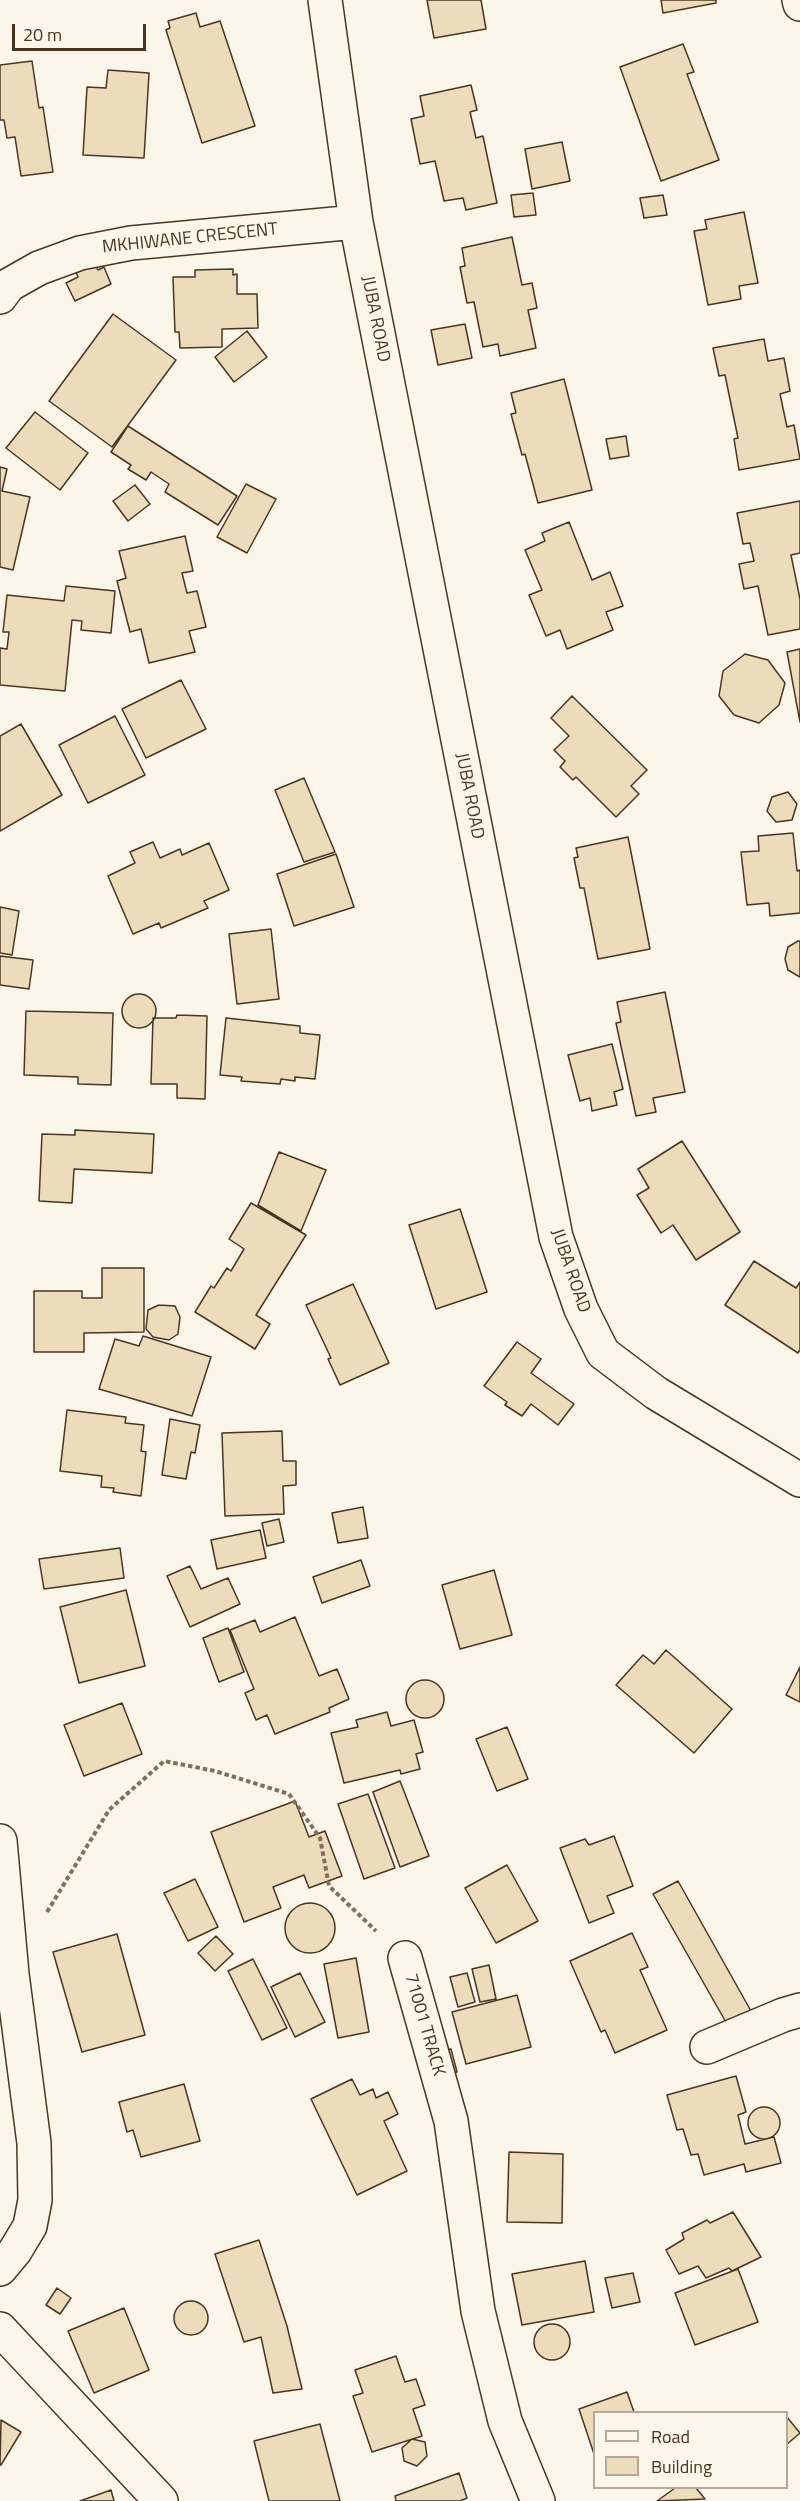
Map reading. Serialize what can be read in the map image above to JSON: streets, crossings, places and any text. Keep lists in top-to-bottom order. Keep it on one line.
{"streets":{"street":["MKHIWANE CRESCENT","JUBA ROAD","71001 TRACK"]},"crossings":[["MKHIWANE CRESCENT","JUBA ROAD"]],"legend":["Road","Building"],"scale_bar":"20 m"}
